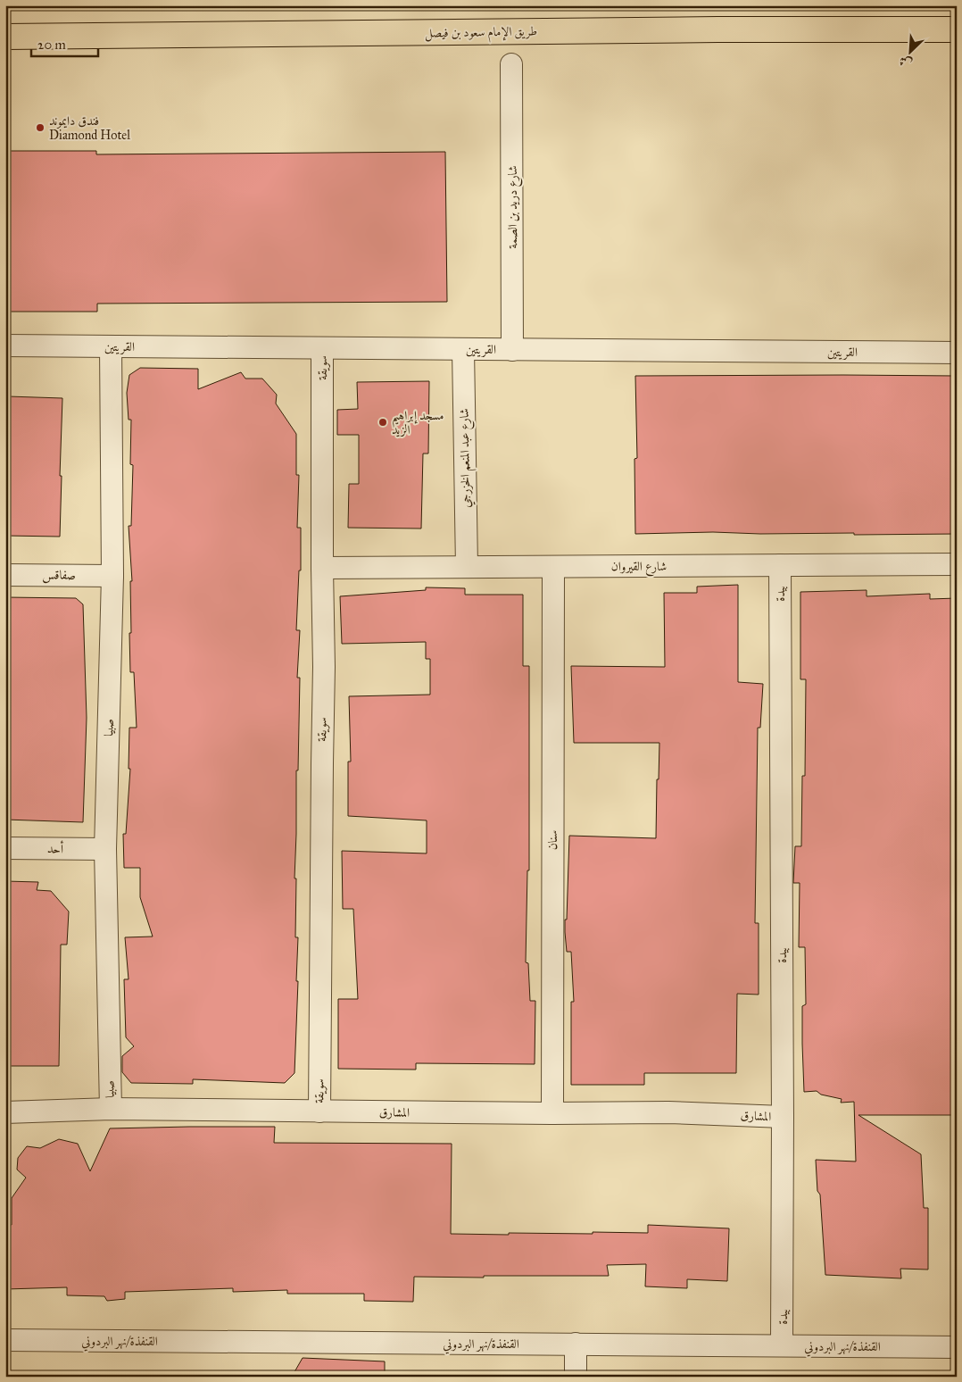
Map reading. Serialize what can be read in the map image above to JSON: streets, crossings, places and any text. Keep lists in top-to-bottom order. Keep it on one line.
{"streets":{"main road":["طريق الإمام سعود بن فيصل"],"street":["شارع دريد بن الصمة","القريتين","سويقة","شارع عبد المنعم الخزرجي","شارع القيروان","صفاقس","بيدة","صبيا","سنان","أحد","المشارق","القنفذة/نهر البردوني"]},"crossings":[["شارع دريد بن الصمة","القريتين"],["القريتين","سويقة"],["القريتين","شارع عبد المنعم الخزرجي"],["القريتين","صبيا"],["سويقة","شارع القيروان"],["سويقة","المشارق"],["شارع عبد المنعم الخزرجي","شارع القيروان"],["شارع القيروان","بيدة"],["شارع القيروان","سنان"],["صفاقس","صبيا"],["بيدة","المشارق"],["بيدة","القنفذة/نهر البردوني"],["صبيا","أحد"],["صبيا","المشارق"],["سنان","المشارق"]],"places":["فندق دايموند Diamond Hotel","مسجد إبراهيم الزيد"],"scale_bar":"20 m","north":"bottom left"}
